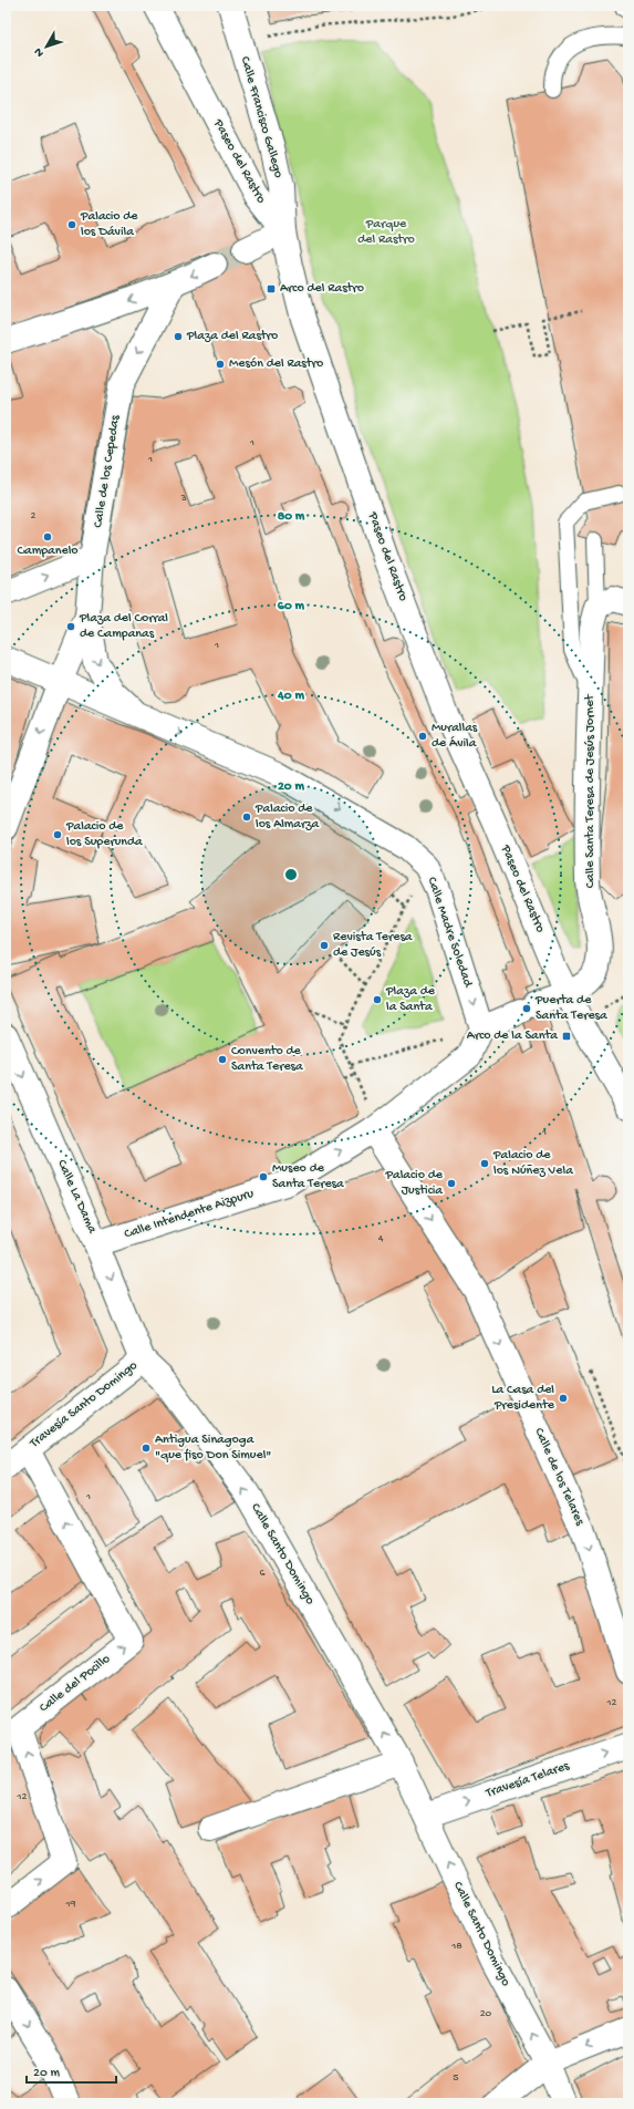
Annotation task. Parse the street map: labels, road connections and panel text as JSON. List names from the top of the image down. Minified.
{"streets":{"street":["Calle Francisco Gallego","Paseo del Rastro","Calle de los Cepedas","Calle Santa Teresa de Jesús Jornet","Calle Madre Soledad","Calle La Dama","Calle Intendente Aizpuru","Travesía Santo Domingo","Calle de los Telares","Calle Santo Domingo","Calle del Pocillo","Travesía Telares"]},"crossings":[["Calle Francisco Gallego","Paseo del Rastro"],["Paseo del Rastro","Calle Santa Teresa de Jesús Jornet"],["Calle La Dama","Calle Intendente Aizpuru"],["Calle La Dama","Travesía Santo Domingo"],["Calle La Dama","Calle Santo Domingo"],["Calle Intendente Aizpuru","Calle de los Telares"],["Travesía Santo Domingo","Calle Santo Domingo"],["Travesía Santo Domingo","Calle del Pocillo"],["Calle Santo Domingo","Travesía Telares"]],"one_way":["Calle de los Cepedas","Calle Madre Soledad","Calle La Dama","Calle Intendente Aizpuru","Calle de los Telares","Calle Santo Domingo","Travesía Telares"],"parks":["Parque del Rastro"],"places":{"other":["Palacio de los Dávila","Plaza del Rastro","Mesón del Rastro","Campanelo","Plaza del Corral de Campanas","Murallas de Ávila","Palacio de los Almarza","Palacio de los Superunda","Revista Teresa de Jesús","Plaza de la Santa","Puerta de Santa Teresa","Convento de Santa Teresa","Palacio de los Núñez Vela","Museo de Santa Teresa","Palacio de Justicia","La Casa del Presidente","Antigua Sinagoga \"que fiso Don Simuel\""],"transit":["Arco del Rastro","Arco de la Santa"]},"house_numbers":["1","1","3","2","1","1","4","1","6","12","12","19","18","20","5"],"scale_bar":"20 m","north":"bottom left","rings":["80 m","60 m","40 m","20 m"]}
